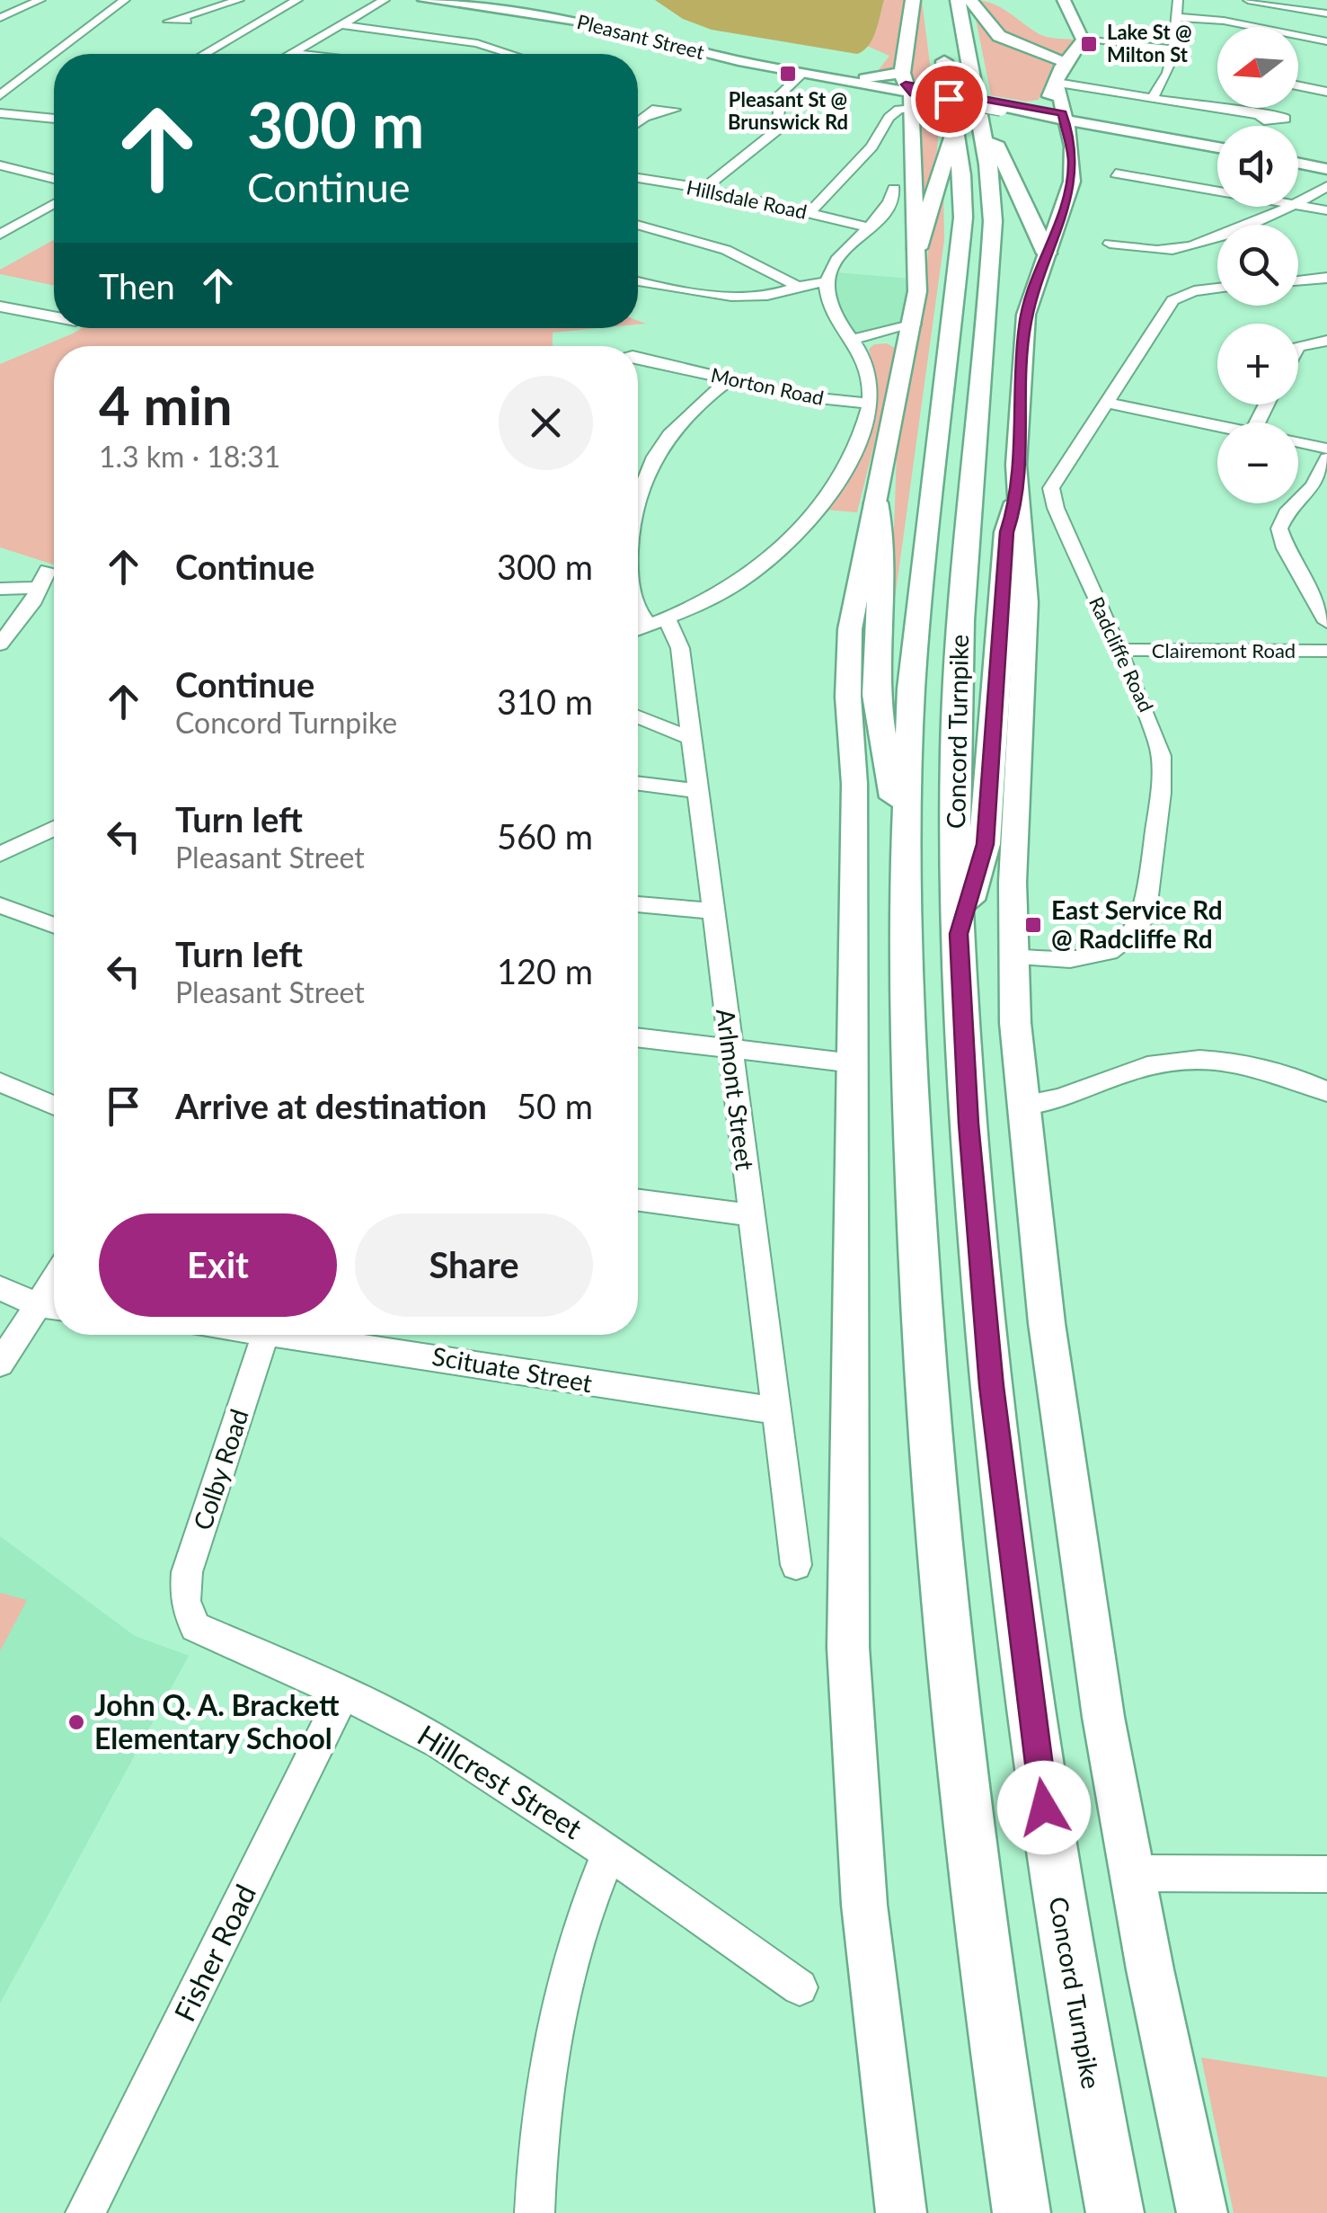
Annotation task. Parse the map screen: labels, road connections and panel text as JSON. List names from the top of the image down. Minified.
{"streets":{"highway":["Concord Turnpike"],"main road":["Pleasant Street"],"street":["Hillsdale Road","Morton Road","Clairemont Road","Radcliffe Road","Arlmont Street","Scituate Street","Colby Road","Hillcrest Street","Fisher Road"]},"crossings":[["Morton Road","Arlmont Street"],["Clairemont Road","Radcliffe Road"],["Arlmont Street","Scituate Street"],["Colby Road","Hillcrest Street"],["Hillcrest Street","Fisher Road"]],"places":{"transit":["Lake St @ Milton St","Pleasant St @ Brunswick Rd","East Service Rd @ Radcliffe Rd"],"other":["John Q. A. Brackett Elementary School"]},"north":"left","page":{"map_buttons":["+","−"],"turn":["300 m","Continue"],"then":"Then","heading":["4 min","1.3 km · 18:31"],"list":[{"name":"Continue","value":"300 m"},{"name":"Continue","note":"Concord Turnpike","value":"310 m"},{"name":"Turn left","note":"Pleasant Street","value":"560 m"},{"name":"Turn left","note":"Pleasant Street","value":"120 m"},{"name":"Arrive at destination","value":"50 m"}],"buttons":["Exit","Share"]}}
